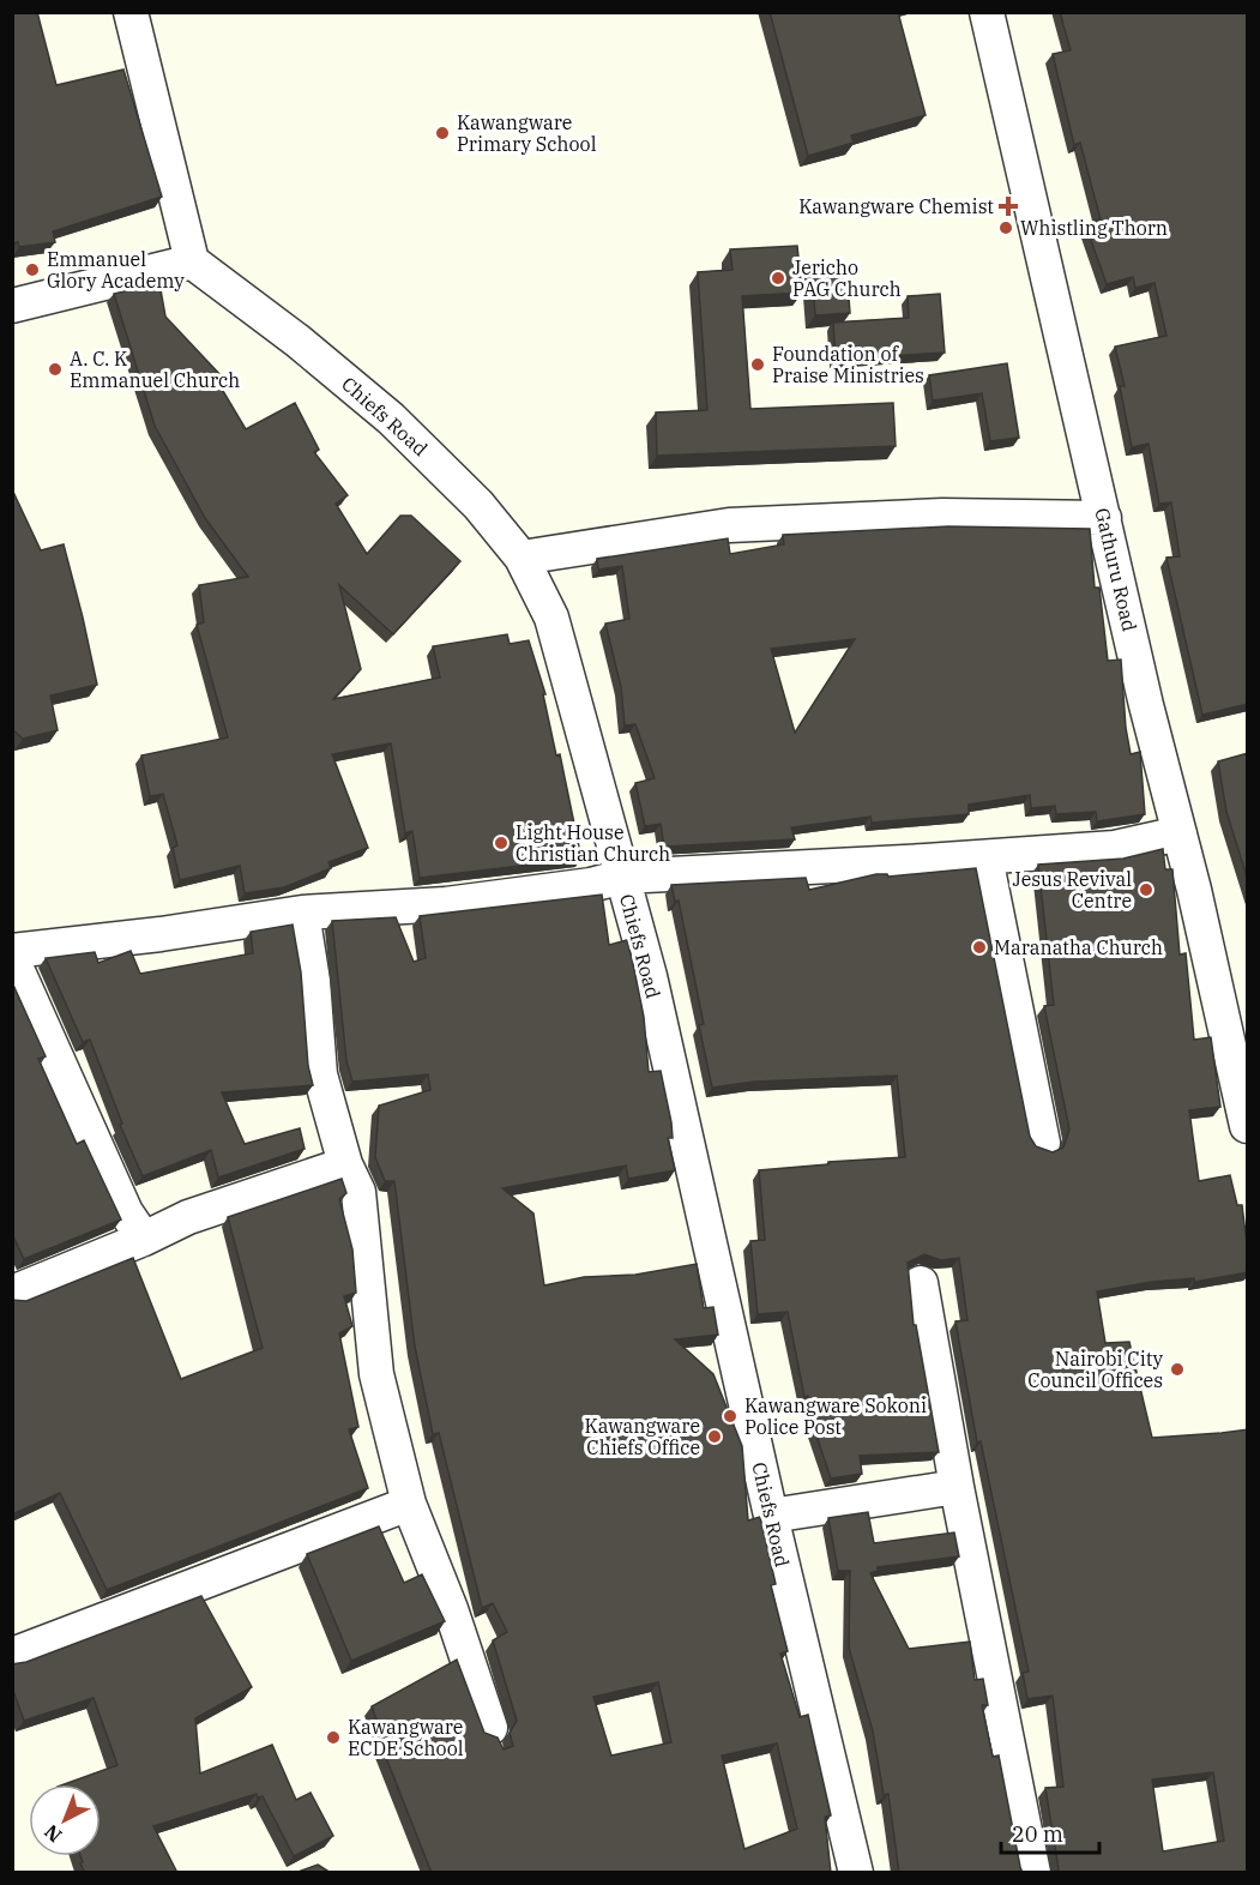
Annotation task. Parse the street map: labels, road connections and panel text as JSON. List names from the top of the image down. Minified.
{"streets":{"street":["Chiefs Road","Gathuru Road"]},"places":{"other":["Kawangware Primary School","Whistling Thorn","Emmanuel Glory Academy","Jericho PAG Church","Foundation of Praise Ministries","A. C. K Emmanuel Church","Light House Christian Church","Jesus Revival Centre","Maranatha Church","Nairobi City Council Offices","Kawangware Sokoni Police Post","Kawangware Chiefs Office","Kawangware ECDE School"],"health":["Kawangware Chemist"]},"scale_bar":"20 m","north":"bottom left"}
